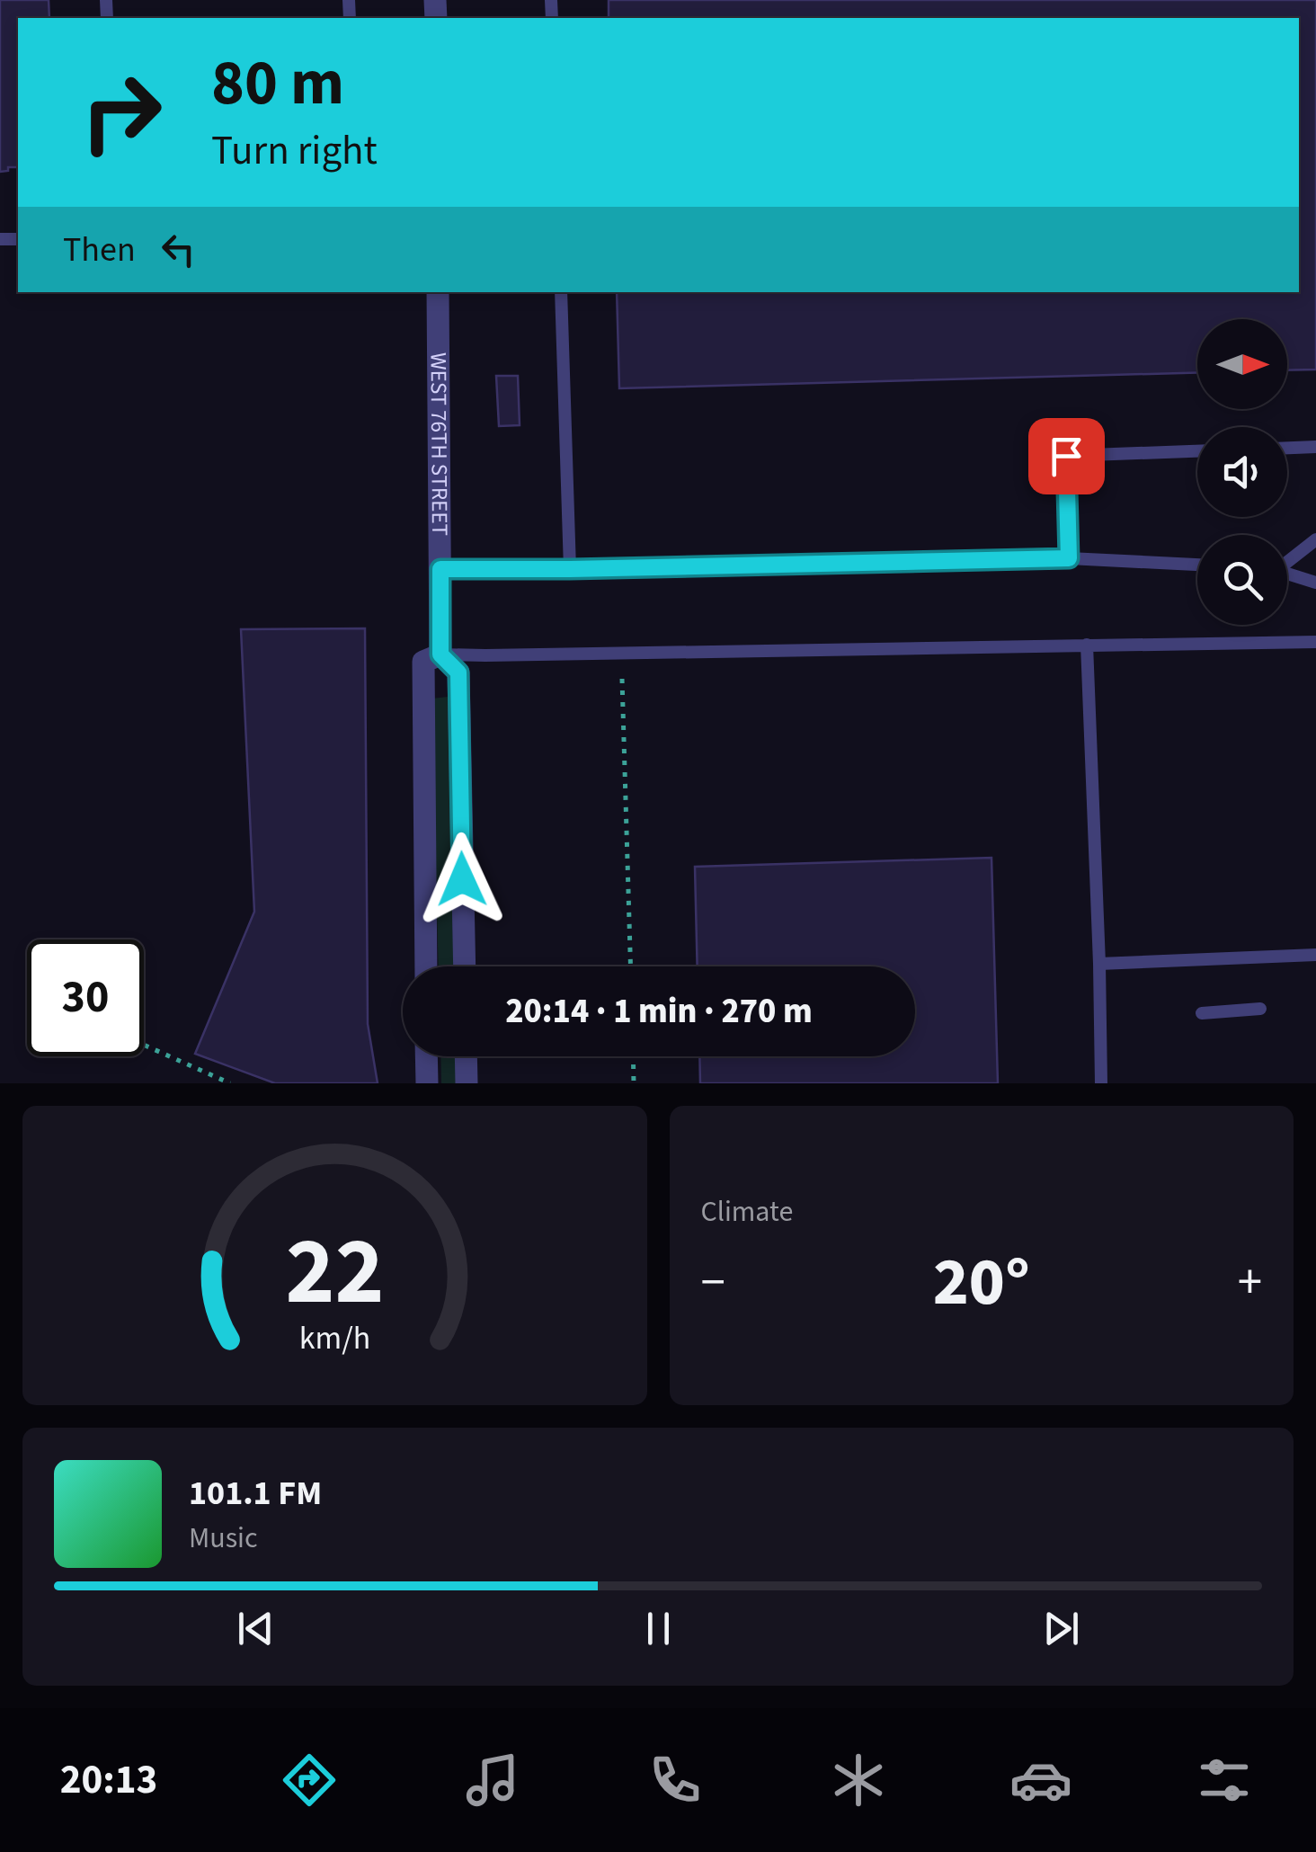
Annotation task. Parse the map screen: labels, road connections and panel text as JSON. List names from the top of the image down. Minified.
{"streets":{"street":["WEST 76TH STREET"]},"north":"right","page":{"turn":["80 m","Turn right"],"then":"Then","limit":"30","trip":"20:14 · 1 min · 270 m","tile":"Climate","heat":["−","20°","+"],"song":["101.1 FM","Music"],"tabs":"20:13","gauge":["22","km/h"]}}
